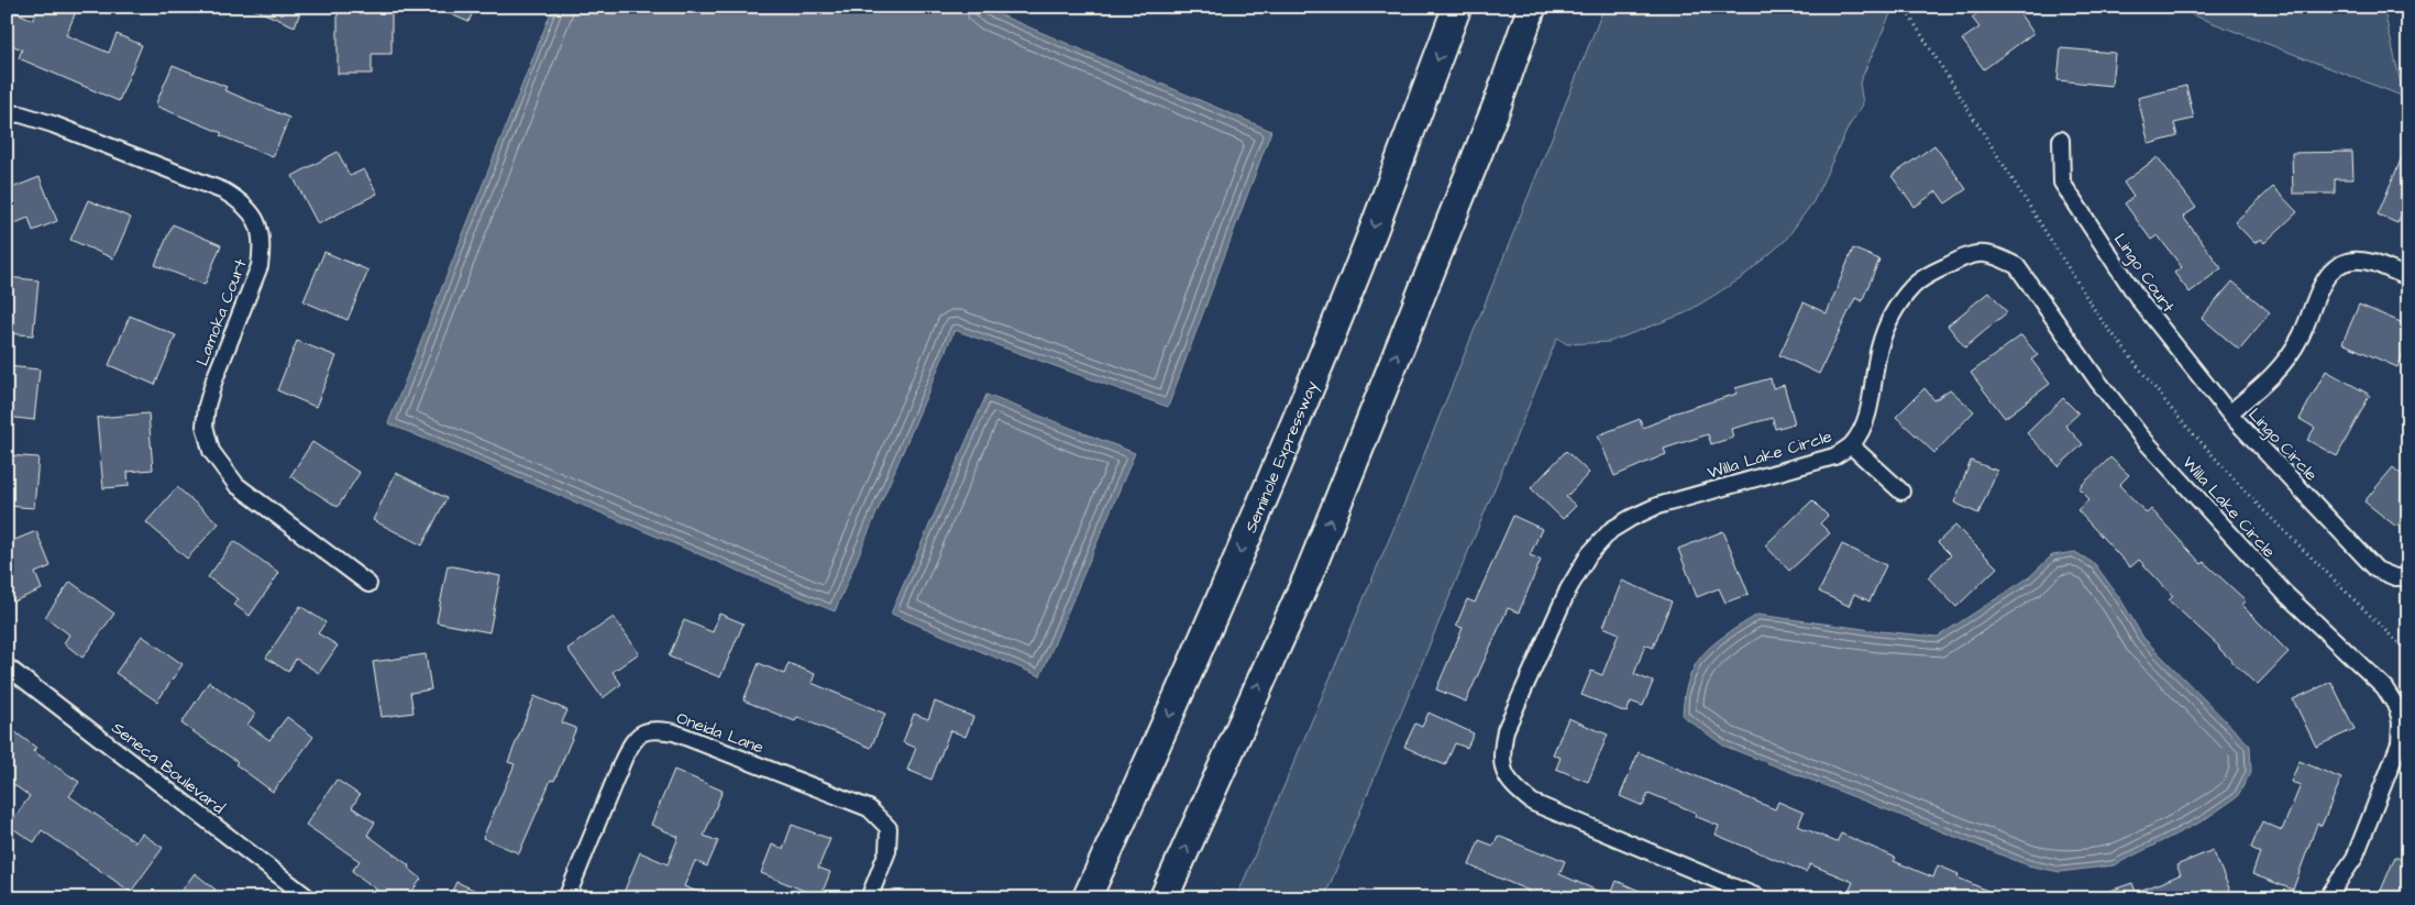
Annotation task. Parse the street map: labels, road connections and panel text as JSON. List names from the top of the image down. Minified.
{"streets":{"highway":["Seminole Expressway"],"street":["Lingo Court","Lamoka Court","Lingo Circle","Willa Lake Circle","Oneida Lane","Seneca Boulevard"]},"crossings":[["Lingo Court","Lingo Circle"]]}
